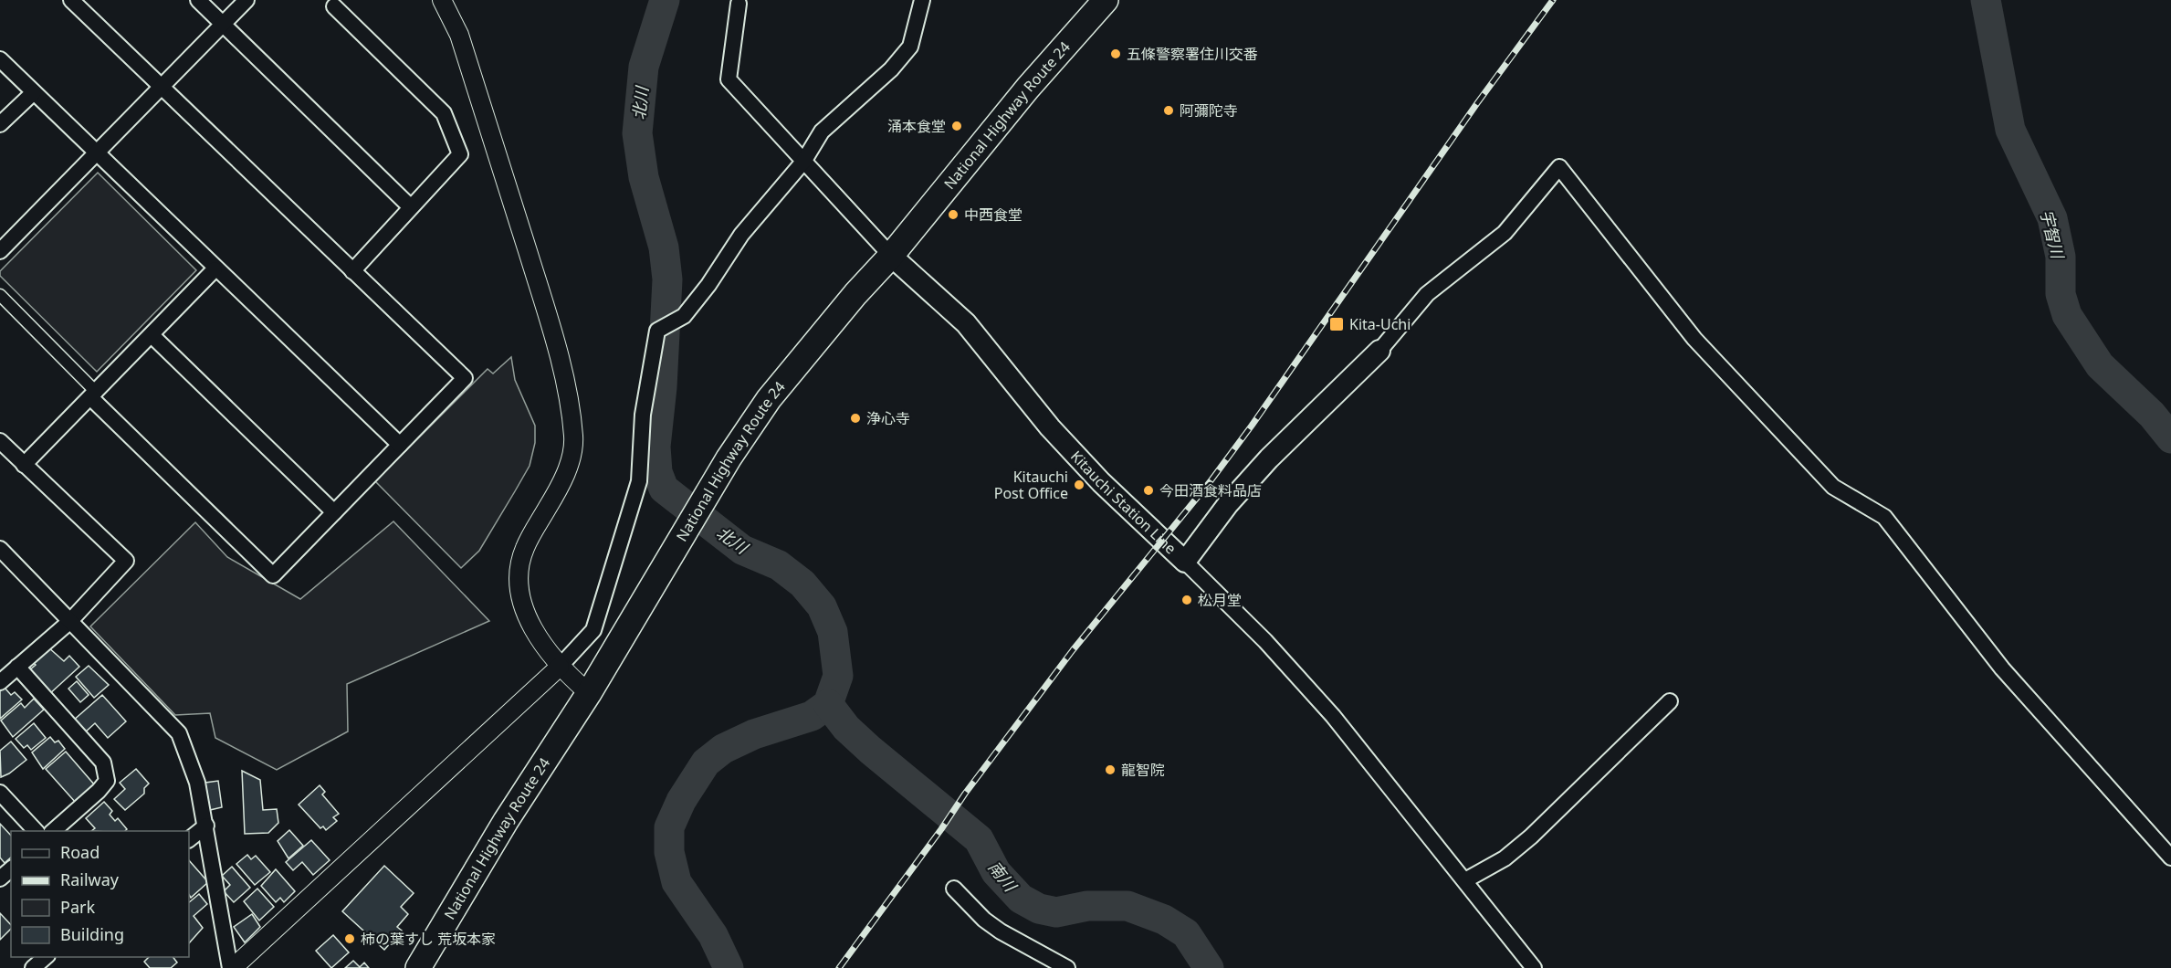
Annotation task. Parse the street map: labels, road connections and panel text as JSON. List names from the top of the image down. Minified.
{"streets":{"highway":["National Highway Route 24"],"main road":["Kitauchi Station Line"]},"crossings":[["National Highway Route 24","Kitauchi Station Line"]],"water":["北川","宇智川","南川"],"places":{"other":["五條警察署住川交番","阿彌陀寺","涌本食堂","中西食堂","浄心寺","Kitauchi Post Office","今田酒食料品店","松月堂","龍智院","柿の葉すし 荒坂本家"],"transit":["Kita-Uchi"]},"legend":["Road","Railway","Park","Building"]}
